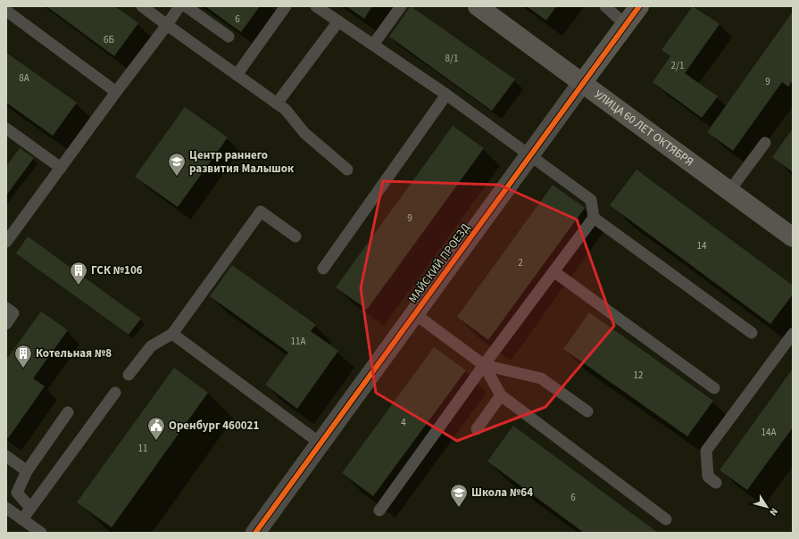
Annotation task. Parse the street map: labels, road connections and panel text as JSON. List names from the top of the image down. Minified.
{"streets":{"main road":["УЛИЦА 60 ЛЕТ ОКТЯБРЯ","МАЙСКИЙ ПРОЕЗД"]},"crossings":[["УЛИЦА 60 ЛЕТ ОКТЯБРЯ","МАЙСКИЙ ПРОЕЗД"]],"places":{"school or university":["Центр раннего развития Малышок","Школа №64"],"building":["ГСК №106","Котельная №8"],"public building":["Оренбург 460021"]},"house_numbers":["6","6Б","8/1","2/1","8А","9","9","14","2","11А","12","4","14А","11","6"],"north":"bottom right"}
